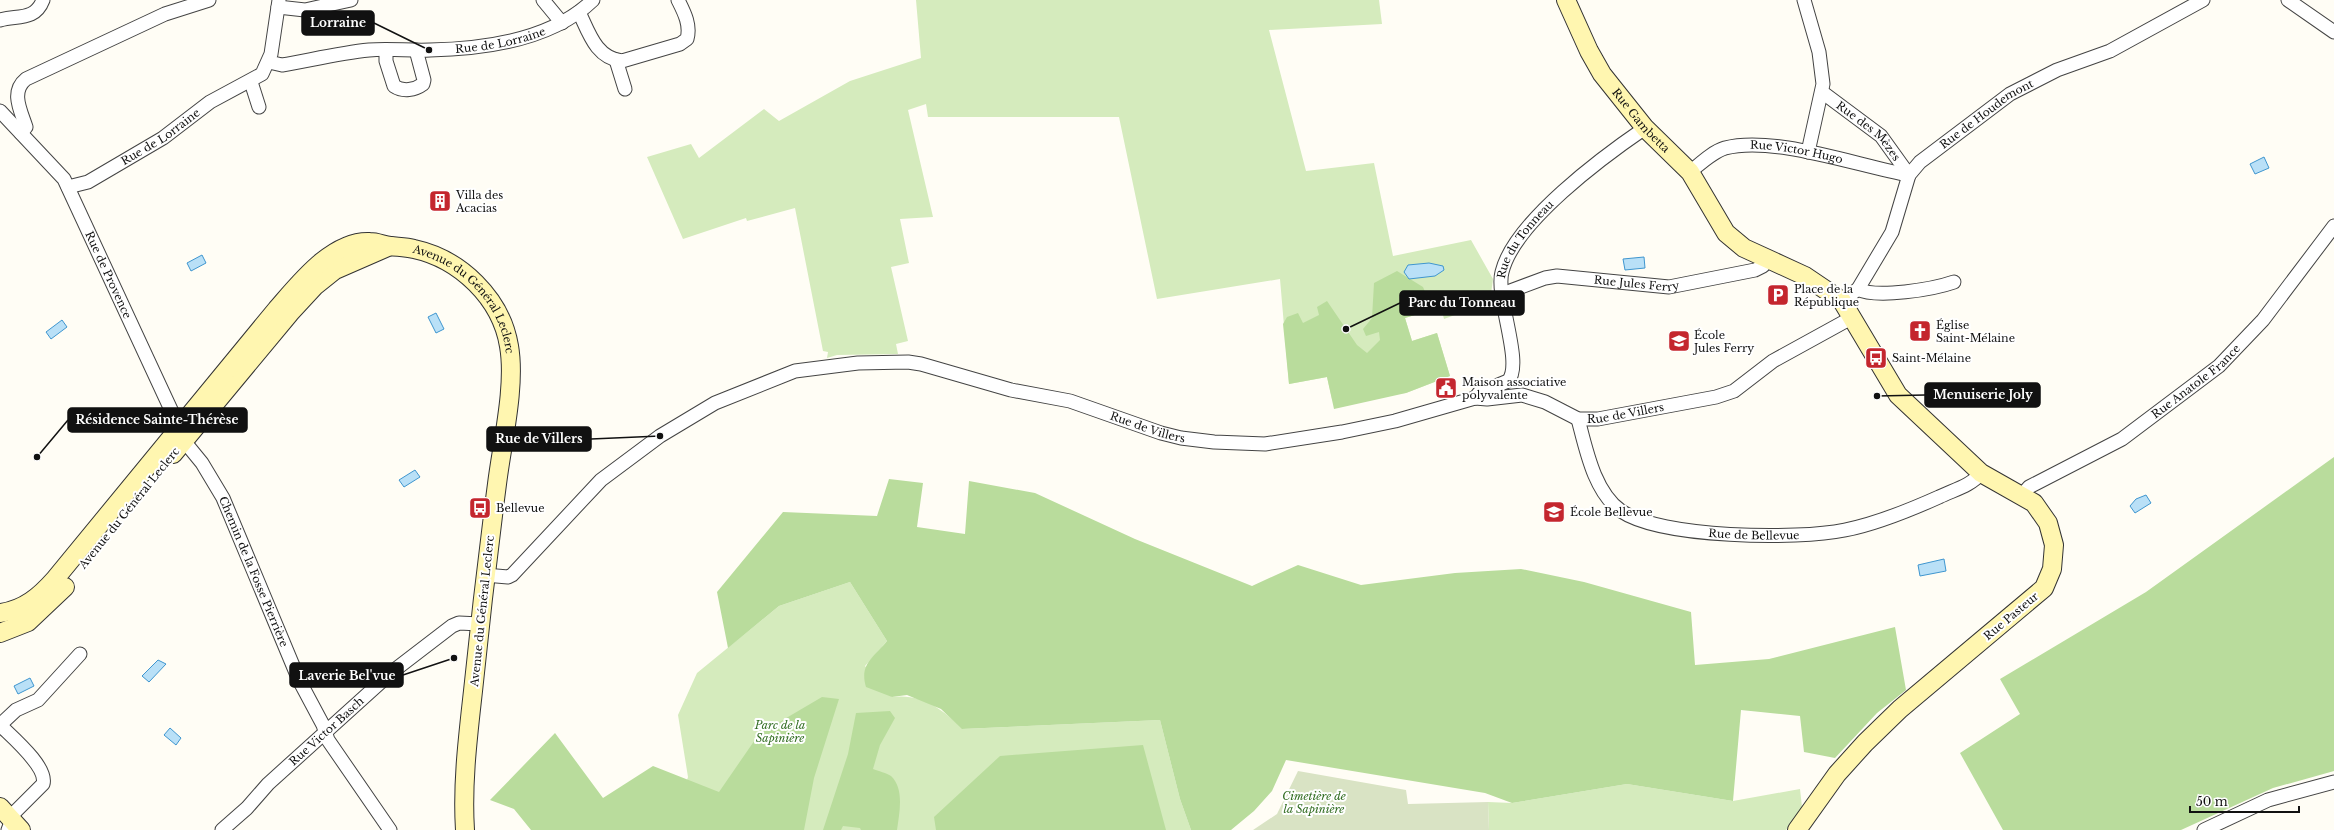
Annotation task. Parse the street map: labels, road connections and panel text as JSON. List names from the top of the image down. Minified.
{"streets":{"main road":["Rue Gambetta","Avenue du Général Leclerc","Rue Pasteur"],"street":["Rue de Lorraine","Rue de Houdemont","Rue des Mèzes","Rue Victor Hugo","Rue du Tonneau","Rue de Provence","Rue Jules Ferry","Rue Anatole France","Rue de Villers","Rue de Bellevue","Chemin de la Fosse Pierrière","Rue Victor Basch"]},"crossings":[["Rue de Lorraine","Rue de Provence"],["Rue de Houdemont","Rue des Mèzes"],["Rue de Houdemont","Rue Victor Hugo"],["Rue Gambetta","Rue Victor Hugo"],["Rue Gambetta","Rue du Tonneau"],["Rue Gambetta","Rue Jules Ferry"],["Rue des Mèzes","Rue Victor Hugo"],["Rue du Tonneau","Rue Jules Ferry"],["Rue du Tonneau","Rue de Villers"],["Rue de Provence","Avenue du Général Leclerc"],["Rue de Provence","Chemin de la Fosse Pierrière"],["Avenue du Général Leclerc","Rue de Villers"],["Avenue du Général Leclerc","Chemin de la Fosse Pierrière"],["Avenue du Général Leclerc","Rue Victor Basch"],["Rue Anatole France","Rue Pasteur"],["Rue de Villers","Rue de Bellevue"],["Rue de Villers","Rue Pasteur"],["Rue de Bellevue","Rue Pasteur"],["Chemin de la Fosse Pierrière","Rue Victor Basch"]],"parks":["Parc de la Sapinière","Cimetière de la Sapinière"],"places":{"other":["Lorraine","Parc du Tonneau","Menuiserie Joly","Rue de Villers","Résidence Sainte-Thérèse","Laverie Bel'vue"],"building":["Villa des Acacias"],"parking":["Place de la République"],"church":["Église Saint-Mélaine"],"school or university":["École Jules Ferry","École Bellevue"],"bus stop":["Saint-Mélaine","Bellevue"],"public building":["Maison associative polyvalente"]},"scale_bar":"50 m"}
